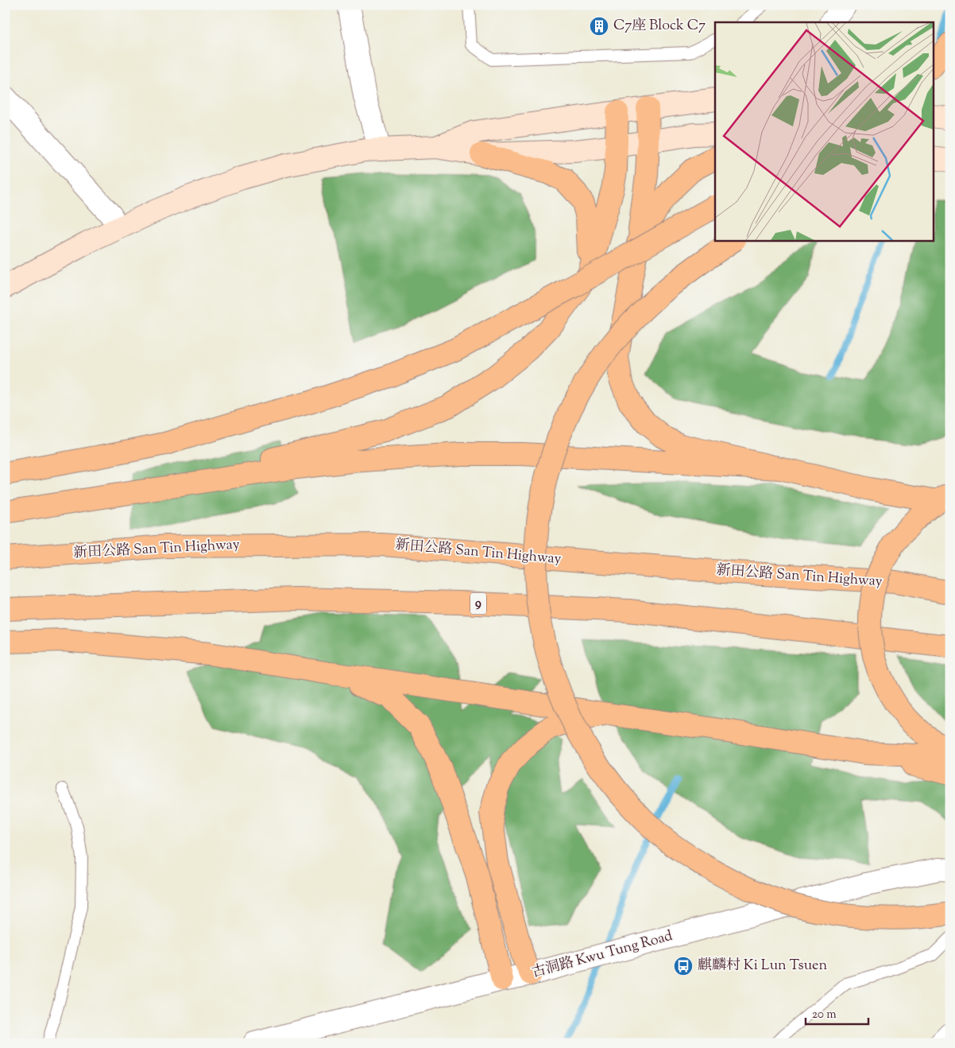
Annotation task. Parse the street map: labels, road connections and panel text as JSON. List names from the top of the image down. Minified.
{"streets":{"main road":["新田公路 San Tin Highway","9"],"street":["古洞路 Kwu Tung Road"]},"places":{"building":["C7座 Block C7"],"bus stop":["麒麟村 Ki Lun Tsuen"]},"scale_bar":"20 m"}
